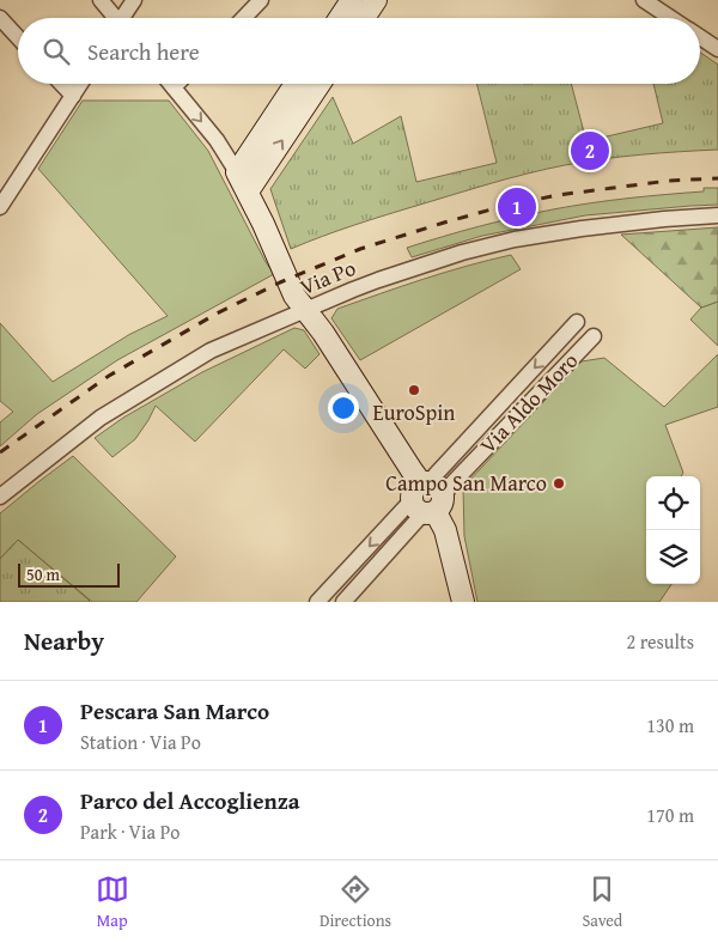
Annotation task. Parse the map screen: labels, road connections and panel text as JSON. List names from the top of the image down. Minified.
{"streets":{"street":["Via Po","Via Aldo Moro"]},"places":["EuroSpin","Campo San Marco"],"scale_bar":"50 m","page":{"search":"Search here","pins":["2","1"],"scale":"50 m","heading":["Nearby","2 results"],"list":[{"mark":"1","name":"Pescara San Marco","note":"Station · Via Po","value":"130 m"},{"mark":"2","name":"Parco del Accoglienza","note":"Park · Via Po","value":"170 m"}],"nav":["Map","Directions","Saved"]}}
